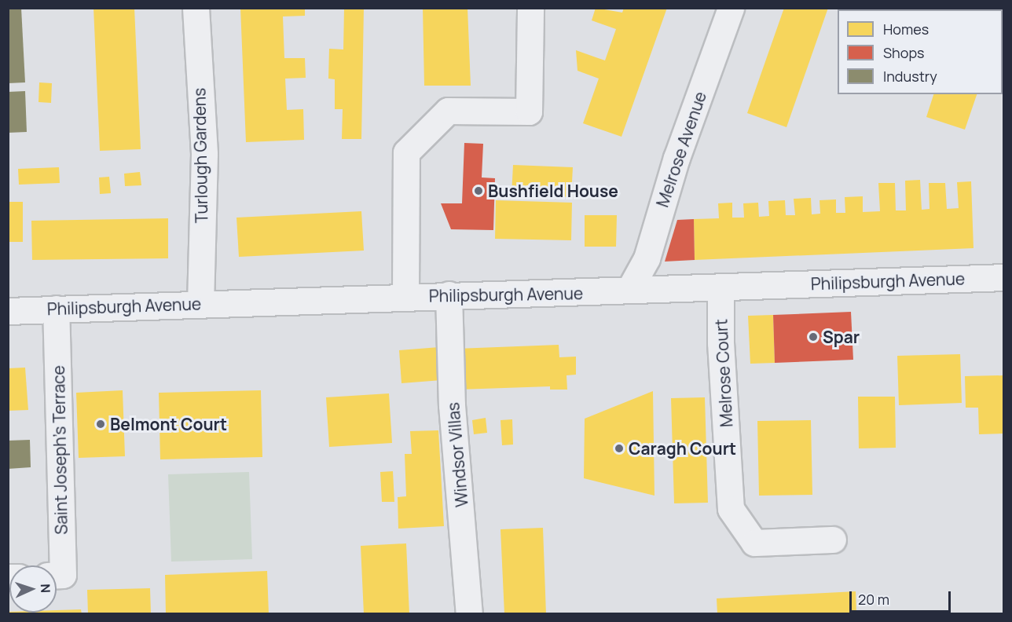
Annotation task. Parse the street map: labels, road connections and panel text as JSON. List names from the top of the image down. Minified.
{"streets":{"street":["Melrose Avenue","Turlough Gardens","Philipsburgh Avenue","Melrose Court","Saint Joseph's Terrace","Windsor Villas"]},"crossings":[["Melrose Avenue","Philipsburgh Avenue"],["Turlough Gardens","Philipsburgh Avenue"],["Philipsburgh Avenue","Melrose Court"],["Philipsburgh Avenue","Saint Joseph's Terrace"],["Philipsburgh Avenue","Windsor Villas"]],"places":["Bushfield House","Spar","Belmont Court","Caragh Court"],"legend":["Homes","Shops","Industry"],"scale_bar":"20 m","north":"right"}
